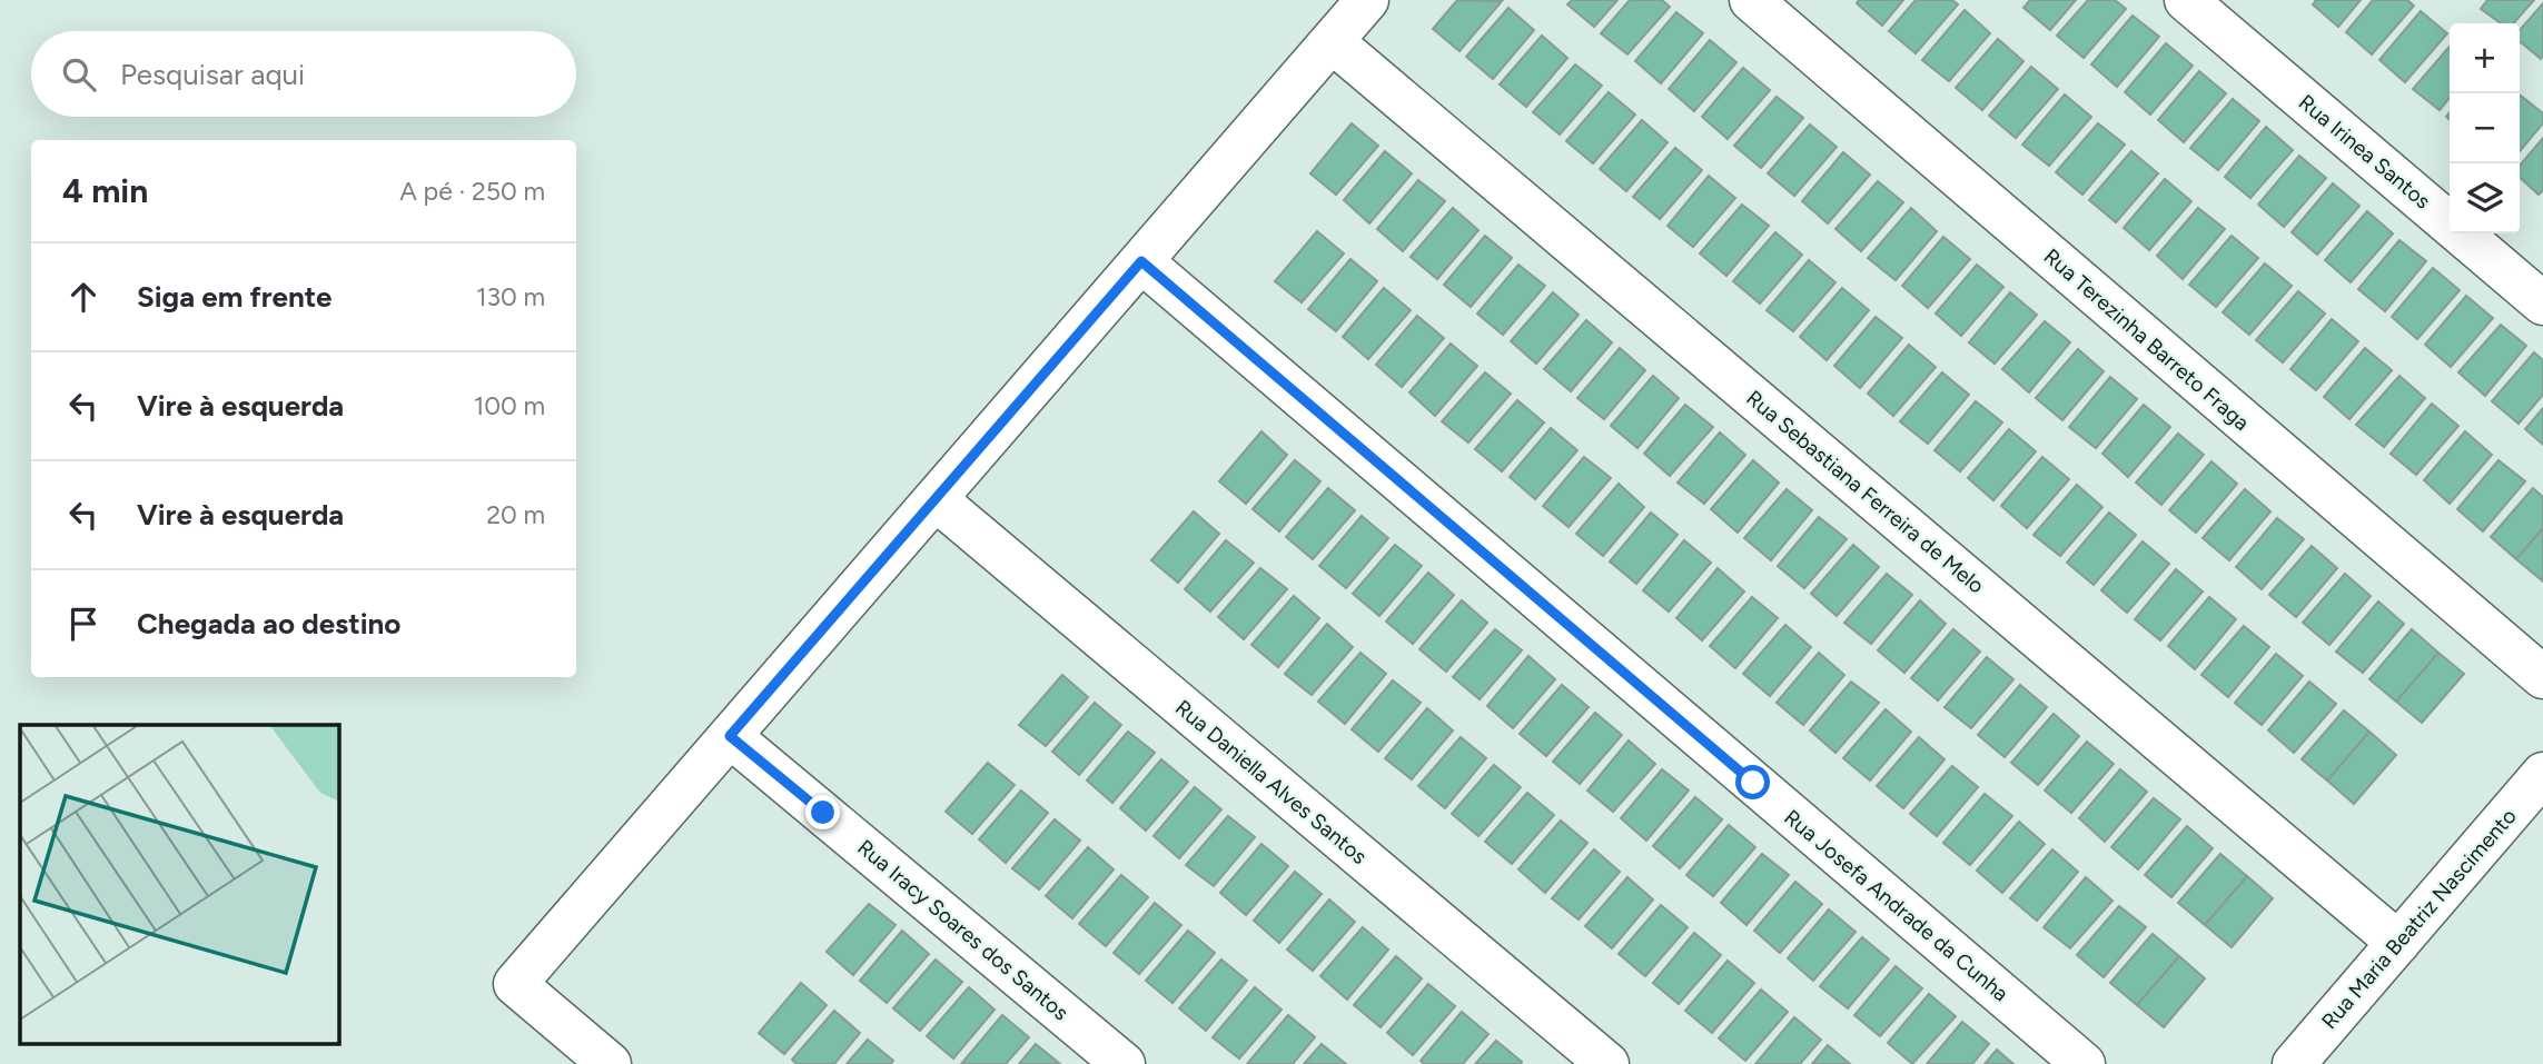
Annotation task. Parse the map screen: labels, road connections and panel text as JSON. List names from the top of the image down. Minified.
{"streets":{"street":["Rua Irinea Santos","Rua Terezinha Barreto Fraga","Rua Sebastiana Ferreira de Melo","Rua Daniella Alves Santos","Rua Josefa Andrade da Cunha","Rua Maria Beatriz Nascimento","Rua Iracy Soares dos Santos"]},"crossings":[["Rua Sebastiana Ferreira de Melo","Rua Maria Beatriz Nascimento"]],"page":{"map_buttons":["+","−"],"search":"Pesquisar aqui","heading":["4 min","A pé · 250 m"],"list":[["Siga em frente","130 m"],["Vire à esquerda","100 m"],["Vire à esquerda","20 m"],"Chegada ao destino"]}}
